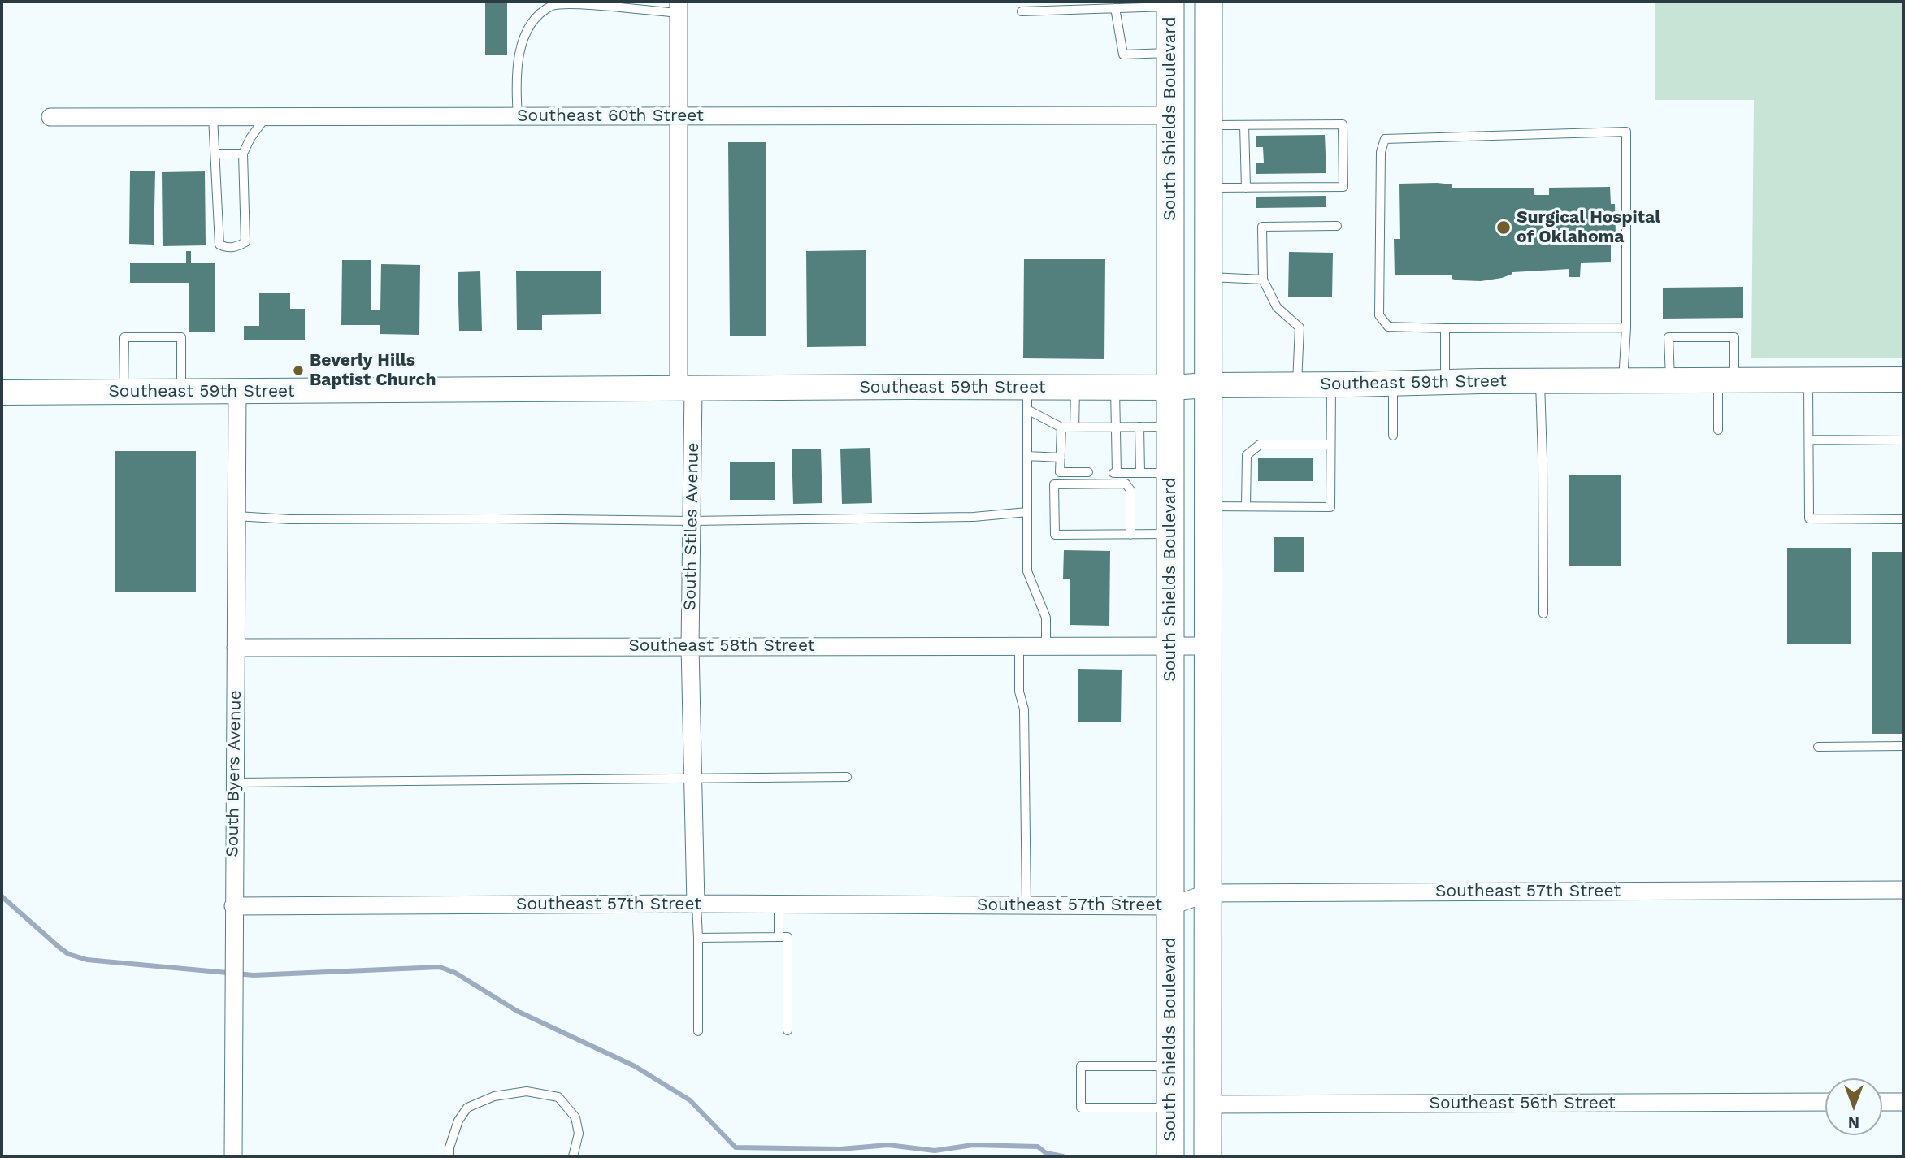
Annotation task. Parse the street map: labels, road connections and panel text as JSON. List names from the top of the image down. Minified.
{"streets":{"main road":["South Shields Boulevard","Southeast 59th Street"],"street":["Southeast 60th Street","South Stiles Avenue","Southeast 58th Street","South Byers Avenue","Southeast 57th Street","Southeast 56th Street"]},"crossings":[["Southeast 60th Street","South Shields Boulevard"],["Southeast 60th Street","South Stiles Avenue"],["South Shields Boulevard","Southeast 59th Street"],["South Shields Boulevard","Southeast 58th Street"],["South Shields Boulevard","Southeast 57th Street"],["Southeast 59th Street","South Stiles Avenue"],["Southeast 59th Street","South Byers Avenue"],["South Stiles Avenue","Southeast 58th Street"],["South Stiles Avenue","Southeast 57th Street"],["Southeast 58th Street","South Byers Avenue"],["South Byers Avenue","Southeast 57th Street"]],"places":["Surgical Hospital of Oklahoma","Beverly Hills Baptist Church"],"north":"bottom"}
